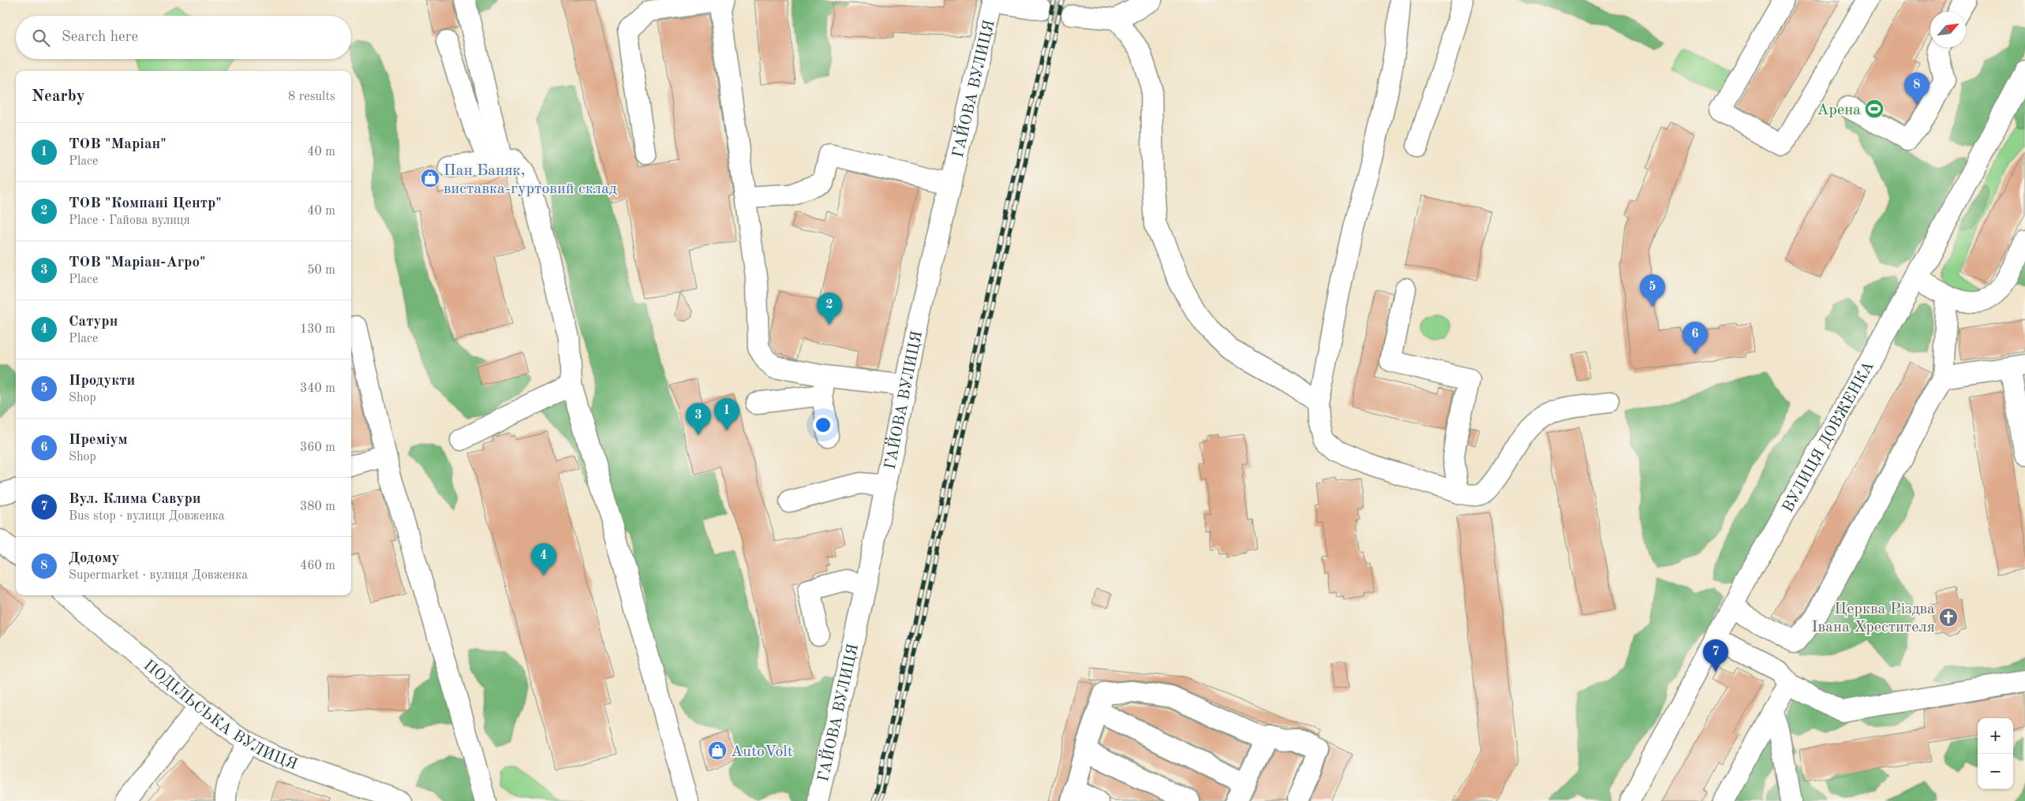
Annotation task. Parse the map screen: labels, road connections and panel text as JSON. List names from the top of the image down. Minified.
{"streets":{"street":["ГАЙОВА ВУЛИЦЯ","ВУЛИЦЯ ДОВЖЕНКА","ПОДІЛЬСЬКА ВУЛИЦЯ"]},"places":{"sports":["Арена"],"shop":["Пан Баняк, виставка-гуртовий склад","AutoVolt"],"church":["Церква Різдва Івана Хрестителя"]},"north":"top right","page":{"search":"Search here","heading":["Nearby","8 results"],"pins":["8","5","2","6","1","3","4","7"],"list":[{"mark":"1","name":"ТОВ \"Маріан\"","note":"Place","value":"40 m"},{"mark":"2","name":"ТОВ \"Компані Центр\"","note":"Place · Гайова вулиця","value":"40 m"},{"mark":"3","name":"ТОВ \"Маріан-Агро\"","note":"Place","value":"50 m"},{"mark":"4","name":"Сатурн","note":"Place","value":"130 m"},{"mark":"5","name":"Продукти","note":"Shop","value":"340 m"},{"mark":"6","name":"Преміум","note":"Shop","value":"360 m"},{"mark":"7","name":"Вул. Клима Савури","note":"Bus stop · вулиця Довженка","value":"380 m"},{"mark":"8","name":"Додому","note":"Supermarket · вулиця Довженка","value":"460 m"}],"map_buttons":["+","−"]}}
